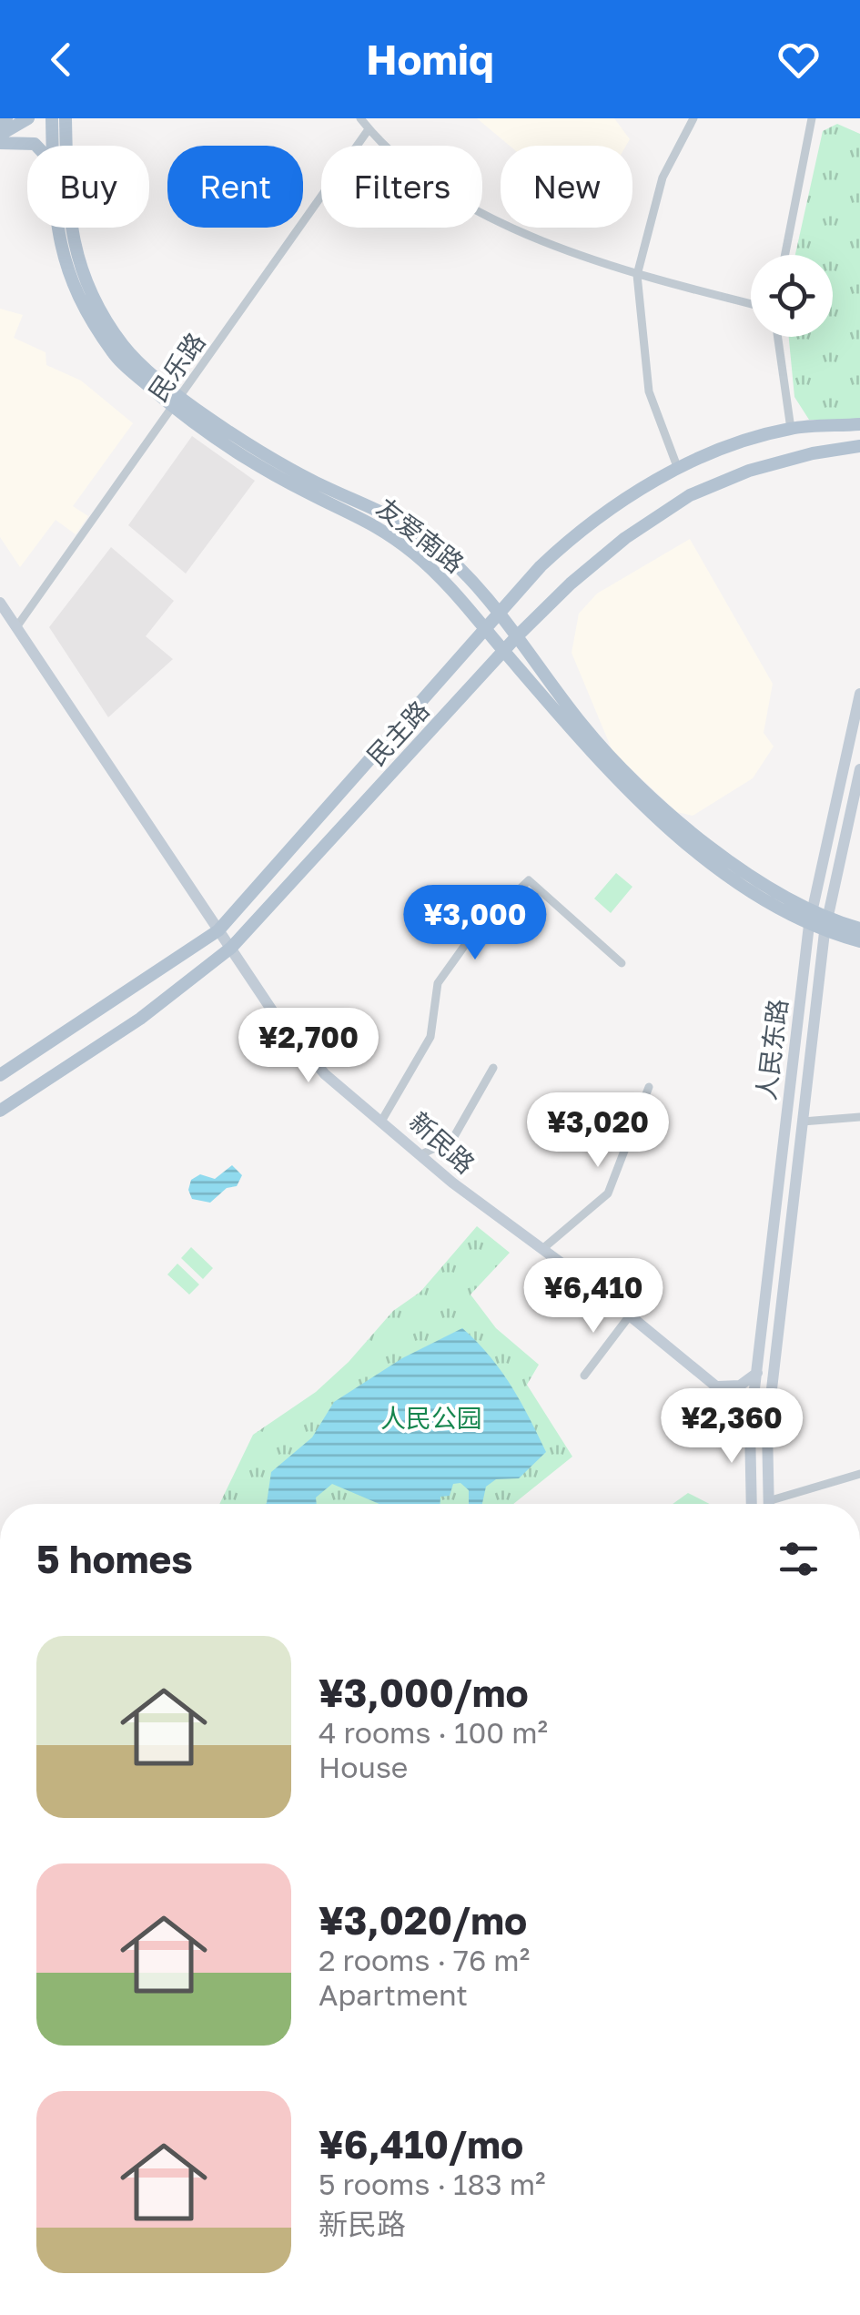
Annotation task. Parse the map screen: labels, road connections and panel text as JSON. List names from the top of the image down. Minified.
{"streets":{"main road":["友爱南路","民主路","人民东路","新民路"],"street":["民乐路"]},"crossings":[["民乐路","友爱南路"],["民乐路","新民路"],["友爱南路","民主路"],["友爱南路","人民东路"],["民主路","新民路"],["人民东路","新民路"]],"parks":["人民公园"],"page":{"header":"Homiq","chip":["Buy","Rent","Filters","New"],"price":["¥3,000","¥2,700","¥3,020","¥6,410","¥2,360"],"heading":"5 homes","list":[{"name":"¥3,000/mo","note":"4 rooms · 100 m² · House"},{"name":"¥3,020/mo","note":"2 rooms · 76 m² · Apartment"},{"name":"¥6,410/mo","note":"5 rooms · 183 m² · 新民路"}]}}
